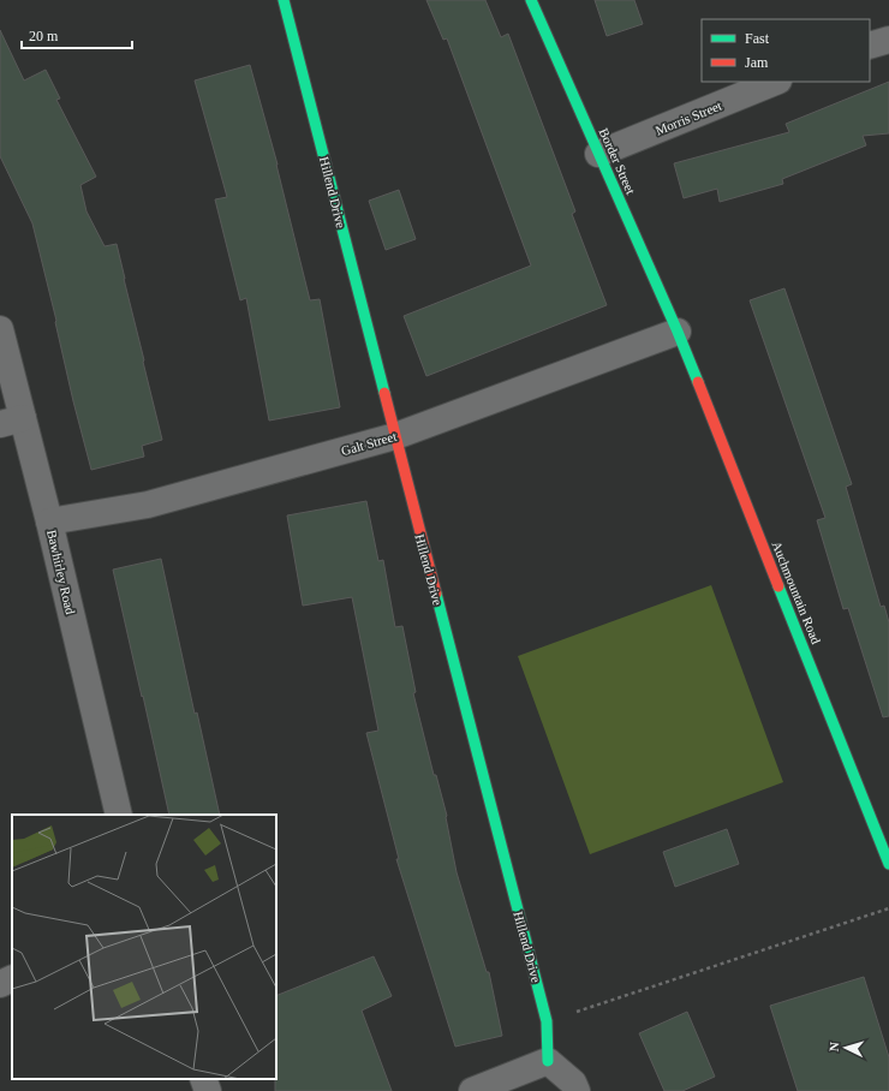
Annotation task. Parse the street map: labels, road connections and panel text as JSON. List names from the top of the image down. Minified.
{"streets":{"street":["Morris Street","Border Street","Hillend Drive","Galt Street","Bawhirley Road","Auchmountain Road"]},"crossings":[["Morris Street","Border Street"],["Border Street","Galt Street"],["Border Street","Auchmountain Road"],["Hillend Drive","Galt Street"],["Galt Street","Bawhirley Road"],["Galt Street","Auchmountain Road"]],"legend":["Fast","Jam"],"scale_bar":"20 m","north":"left"}
